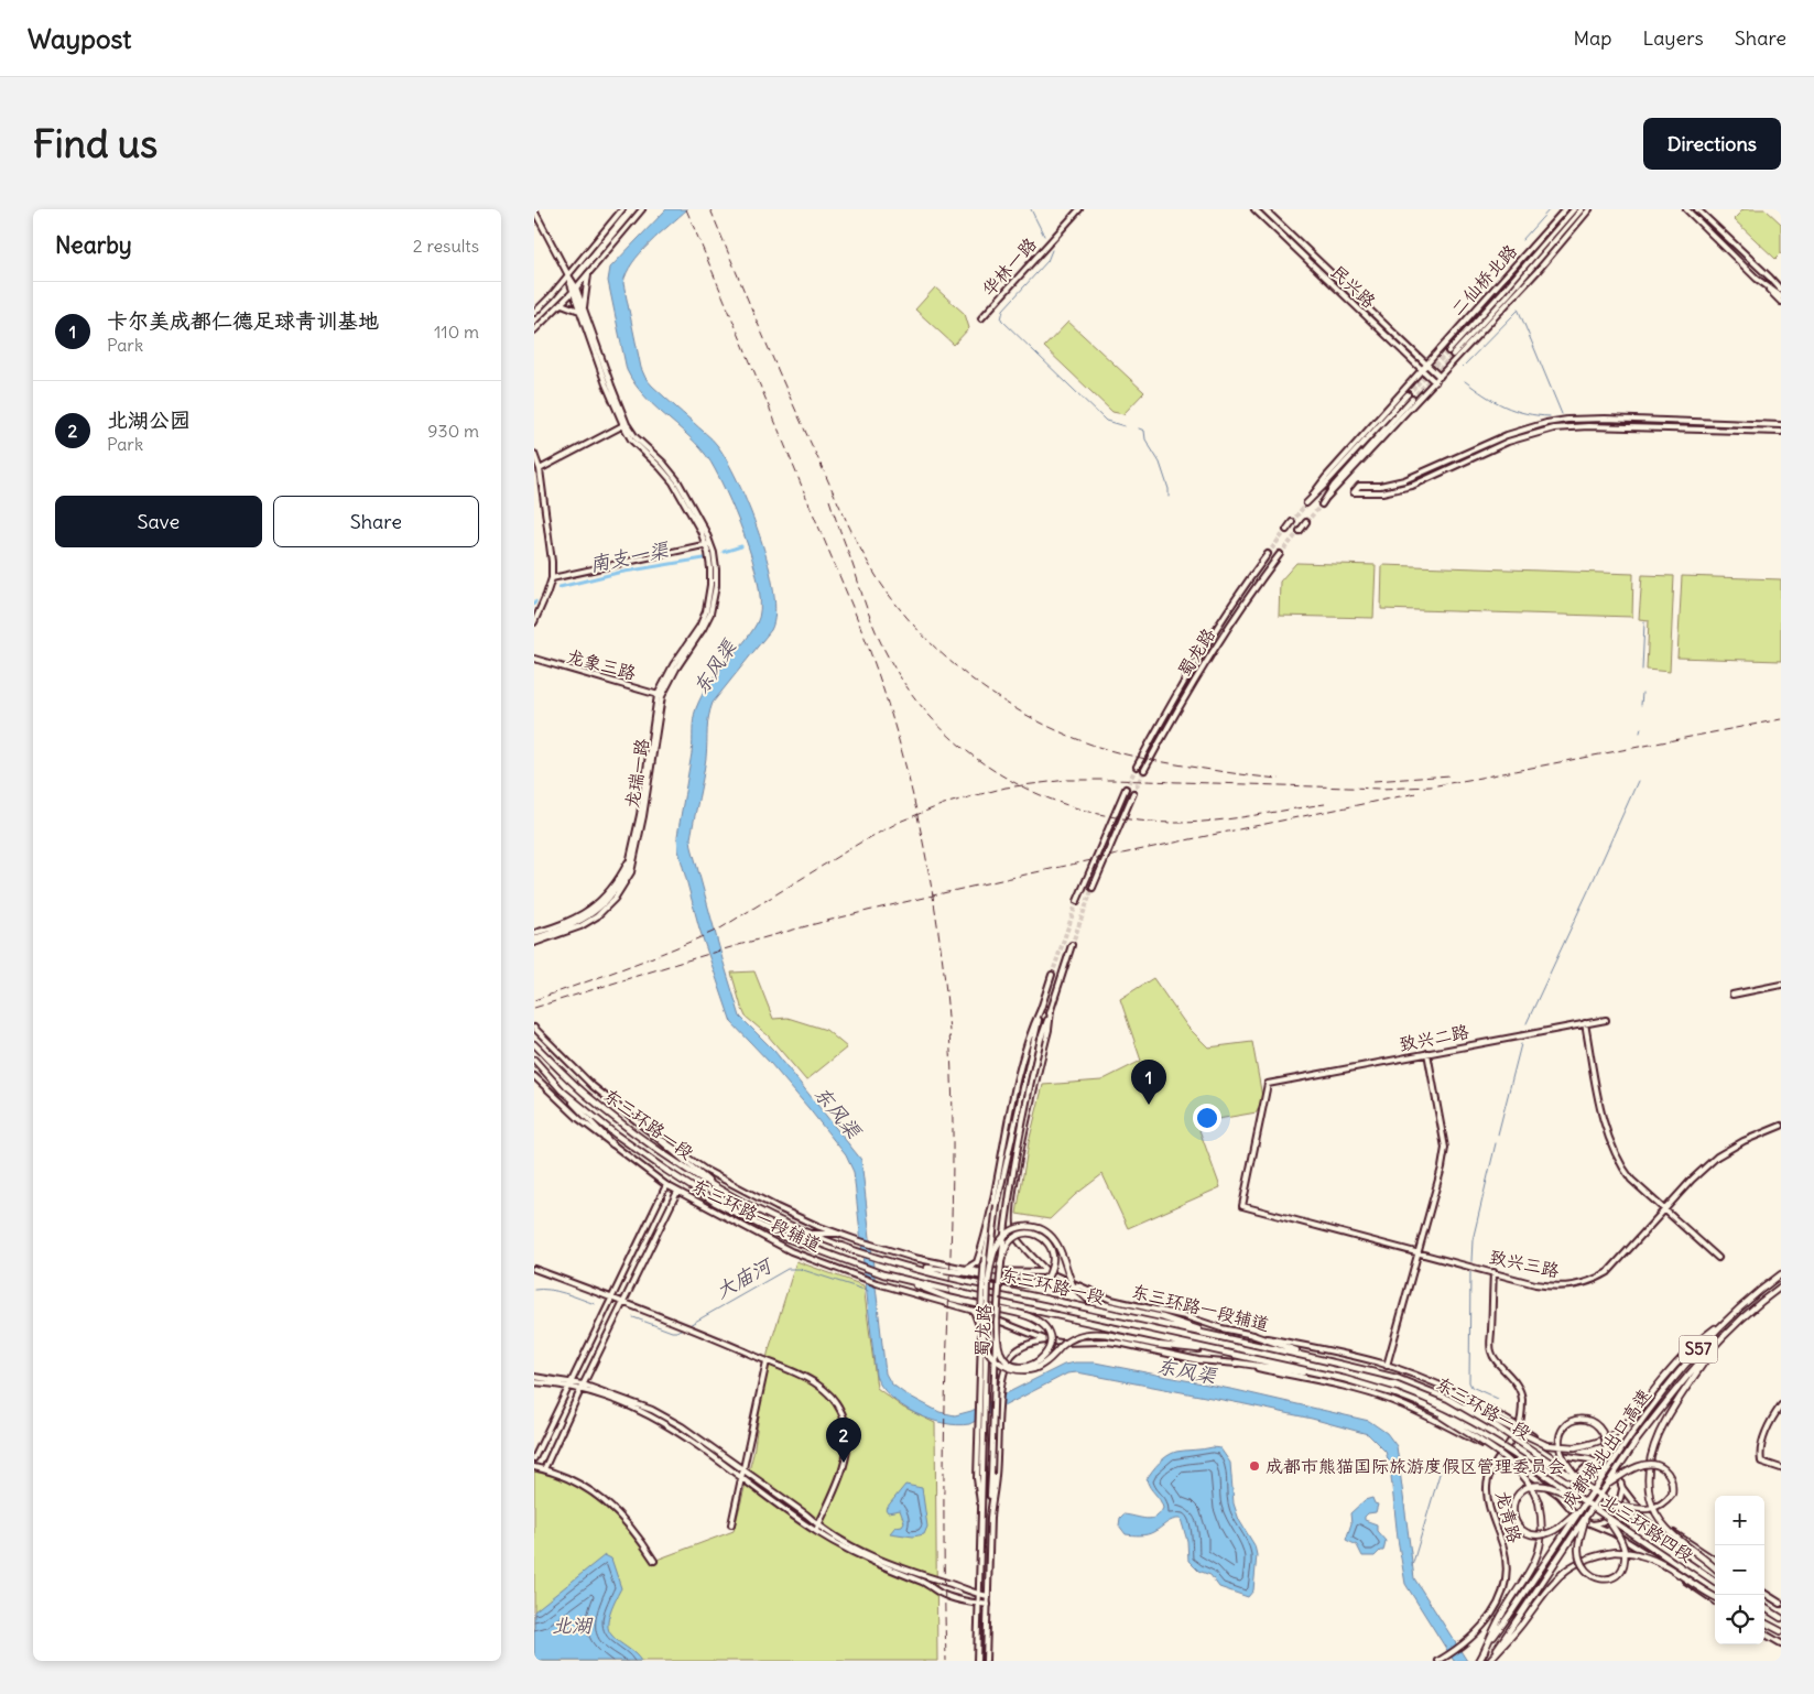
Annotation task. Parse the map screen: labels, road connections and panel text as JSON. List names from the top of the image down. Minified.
{"streets":{"highway":["东三环路一段","S57","成都城北出口高速","北三环路四段"],"main road":["华林一路","二仙桥北路","民兴路","蜀龙路","龙象三路","龙瑞一路","致兴二路","东三环路一段辅道","致兴三路","龙青路"]},"crossings":[["二仙桥北路","民兴路"],["龙象三路","龙瑞一路"],["致兴二路","致兴三路"],["东三环路一段","北三环路四段"],["东三环路一段辅道","龙青路"],["致兴三路","龙青路"]],"water":["南支一渠","东风渠","大庙河","北湖"],"places":["成都市熊猫国际旅游度假区管理委员会"],"page":{"header":"Waypost","nav":["Map","Layers","Share"],"buttons":["Directions",["Save","Share"]],"title":"Find us","heading":["Nearby","2 results"],"list":[{"mark":"1","name":"卡尔美成都仁德足球青训基地","note":"Park","value":"110 m"},{"mark":"2","name":"北湖公园","note":"Park","value":"930 m"}],"pins":["1","2"],"map_buttons":["+","−"]}}
